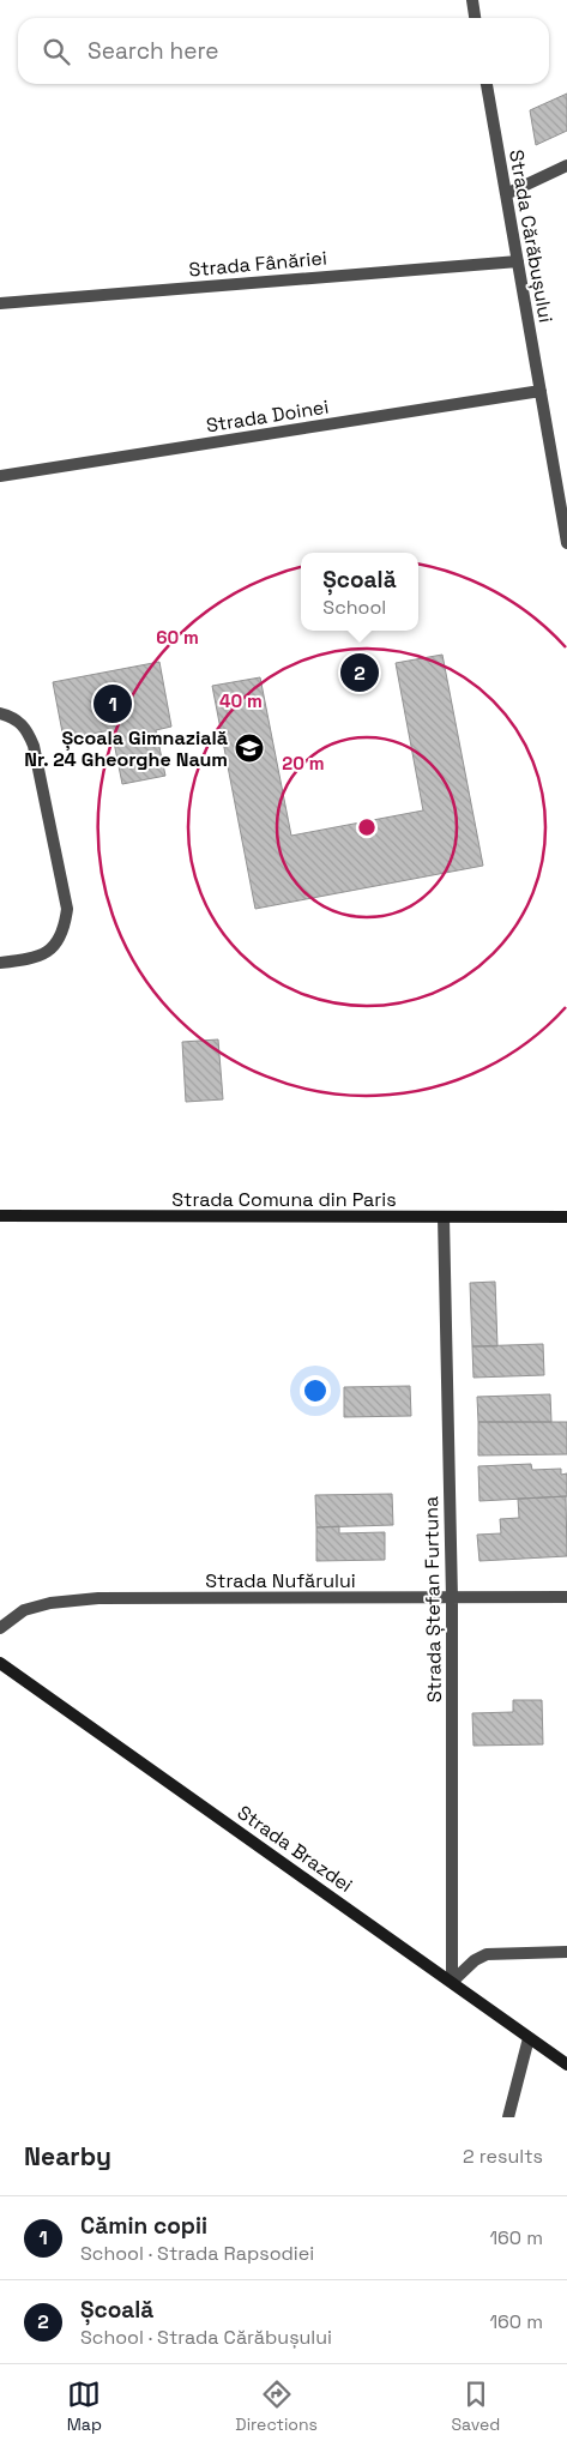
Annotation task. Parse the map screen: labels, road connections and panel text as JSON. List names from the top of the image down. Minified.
{"streets":{"street":["Strada Cărăbușului","Strada Fânăriei","Strada Doinei","Strada Comuna din Paris","Strada Nufărului","Strada Ștefan Furtuna","Strada Brazdei"]},"crossings":[["Strada Cărăbușului","Strada Fânăriei"],["Strada Cărăbușului","Strada Doinei"],["Strada Comuna din Paris","Strada Ștefan Furtuna"],["Strada Nufărului","Strada Ștefan Furtuna"],["Strada Ștefan Furtuna","Strada Brazdei"]],"places":{"school or university":["Școala Gimnazială Nr. 24 Gheorghe Naum"]},"page":{"search":"Search here","popup":["Școală","School"],"pins":["2","1"],"heading":["Nearby","2 results"],"list":[{"mark":"1","name":"Cămin copii","note":"School · Strada Rapsodiei","value":"160 m"},{"mark":"2","name":"Școală","note":"School · Strada Cărăbușului","value":"160 m"}],"nav":["Map","Directions","Saved"]},"rings":["60 m","40 m","20 m"]}
